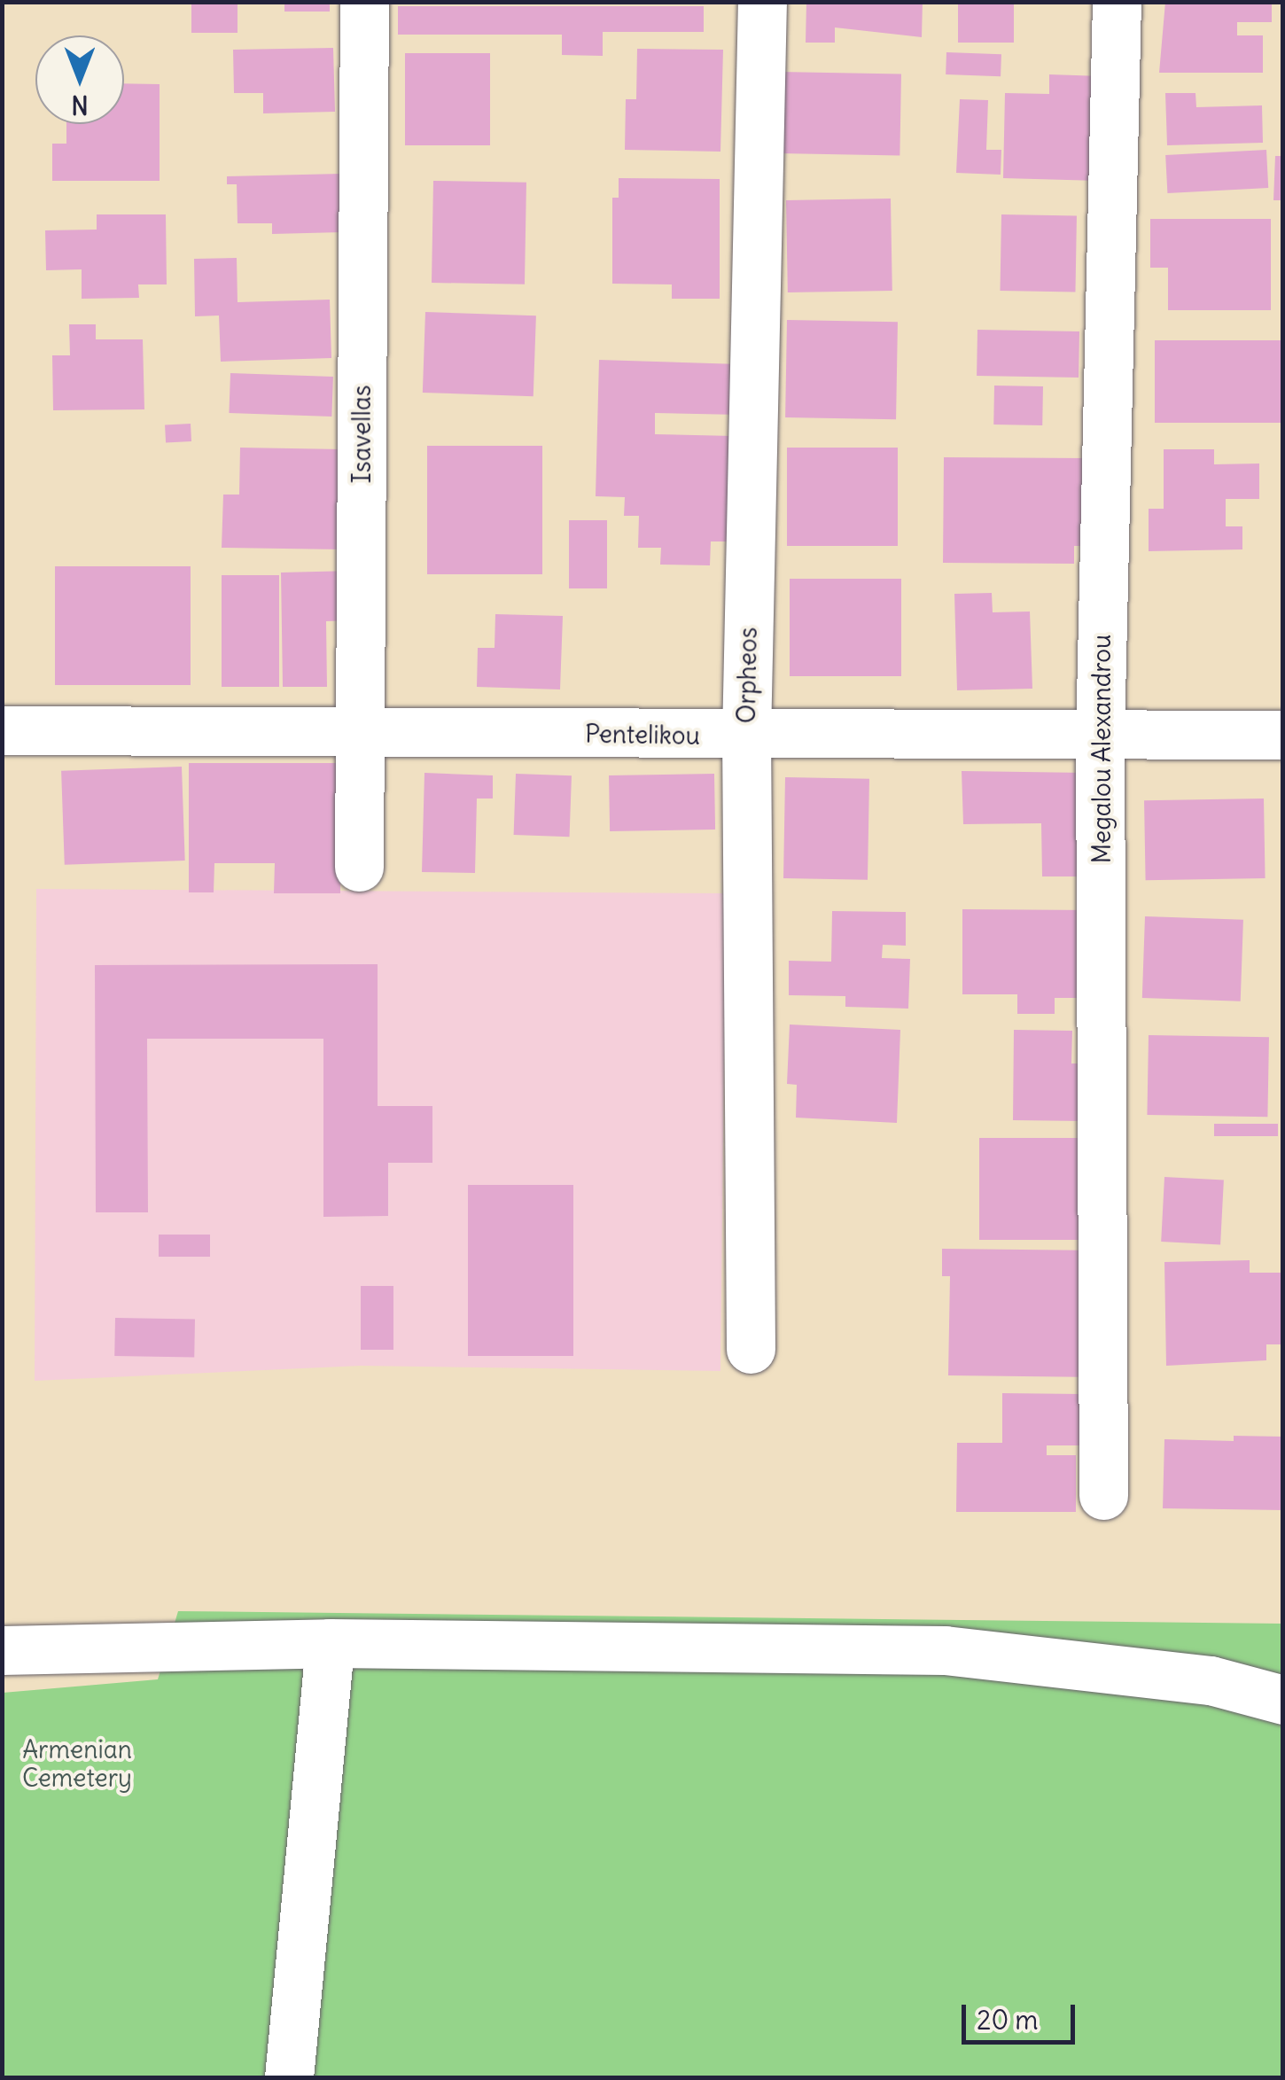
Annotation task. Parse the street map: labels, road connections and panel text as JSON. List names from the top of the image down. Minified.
{"streets":{"street":["Isavellas","Orpheos","Pentelikou","Megalou Alexandrou"]},"crossings":[["Isavellas","Pentelikou"],["Orpheos","Pentelikou"],["Pentelikou","Megalou Alexandrou"]],"parks":["Armenian Cemetery"],"scale_bar":"20 m","north":"bottom"}
